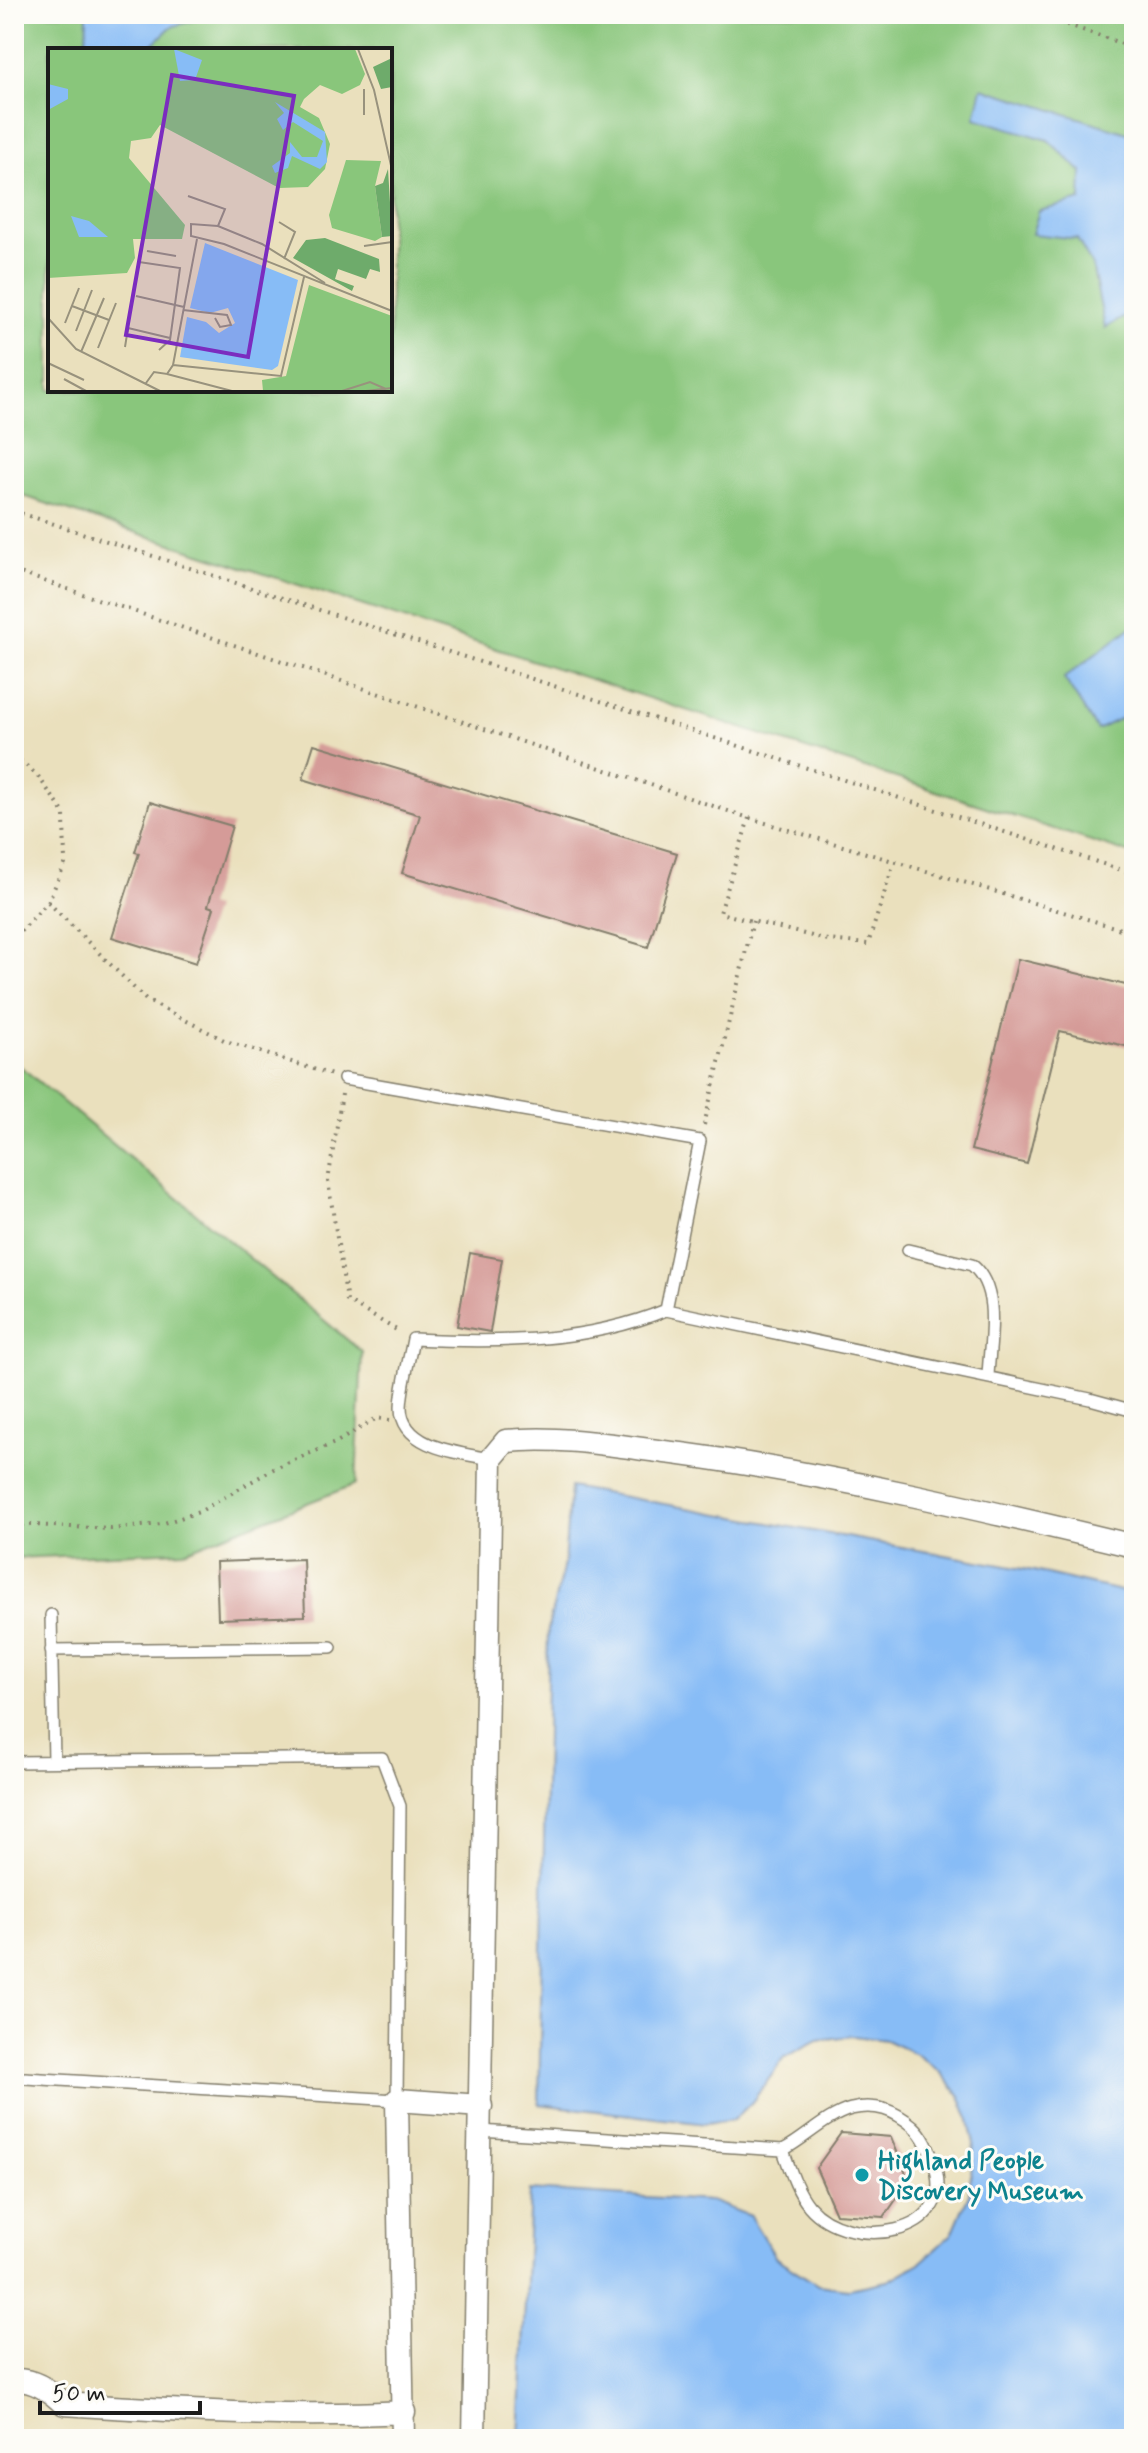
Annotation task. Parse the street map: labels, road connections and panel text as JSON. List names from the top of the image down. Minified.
{"places":["Highland People Discovery Museum"],"scale_bar":"50 m"}
